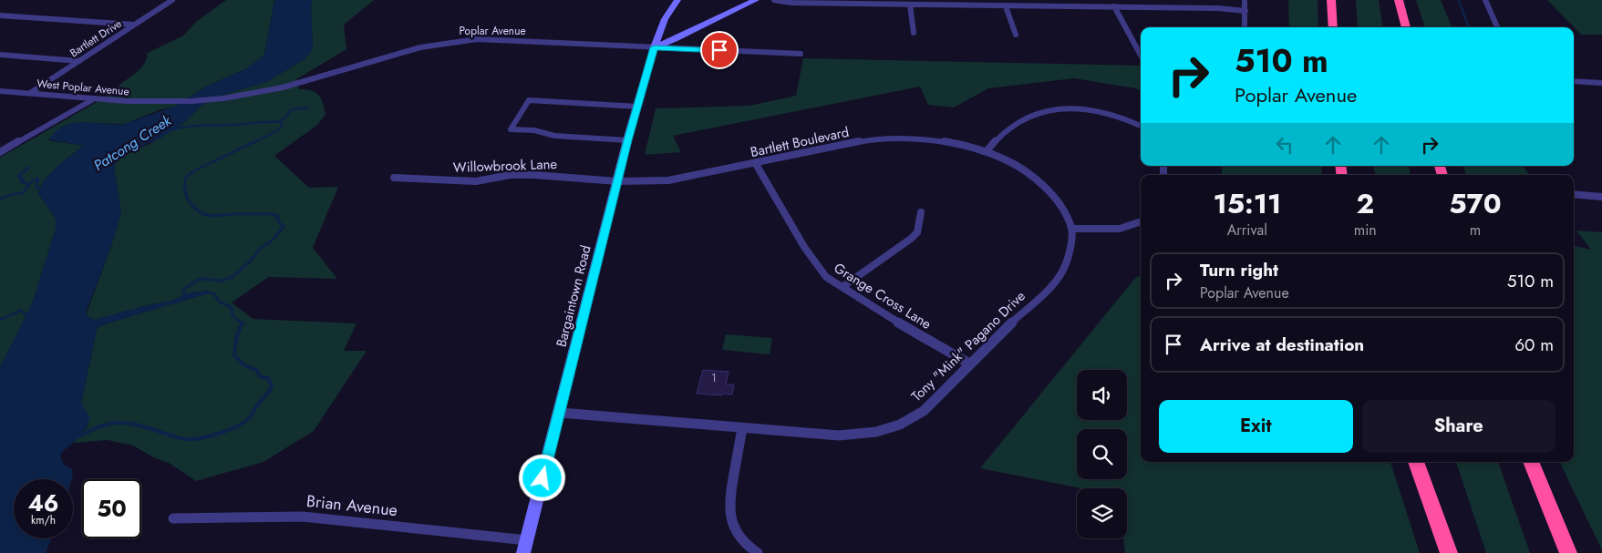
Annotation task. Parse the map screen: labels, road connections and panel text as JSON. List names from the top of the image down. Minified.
{"streets":{"main road":["Bargaintown Road"],"street":["Poplar Avenue","Bartlett Drive","West Poplar Avenue","Bartlett Boulevard","Willowbrook Lane","Grange Cross Lane","Tony \"Mink\" Pagano Drive","Brian Avenue"]},"crossings":[["Poplar Avenue","West Poplar Avenue"],["Poplar Avenue","Bargaintown Road"],["Bartlett Drive","West Poplar Avenue"],["Bartlett Boulevard","Willowbrook Lane"],["Bartlett Boulevard","Bargaintown Road"],["Bartlett Boulevard","Grange Cross Lane"],["Bartlett Boulevard","Tony \"Mink\" Pagano Drive"],["Willowbrook Lane","Bargaintown Road"],["Bargaintown Road","Tony \"Mink\" Pagano Drive"],["Bargaintown Road","Brian Avenue"],["Grange Cross Lane","Tony \"Mink\" Pagano Drive"]],"water":["Patcong Creek"],"house_numbers":["1"],"page":{"turn":["510 m","Poplar Avenue"],"eta":["15:11","Arrival","2","min","570","m"],"list":[{"name":"Turn right","note":"Poplar Avenue","value":"510 m"},{"name":"Arrive at destination","value":"60 m"}],"buttons":["Exit","Share"],"speed":"46 km/h","limit":"50"}}
